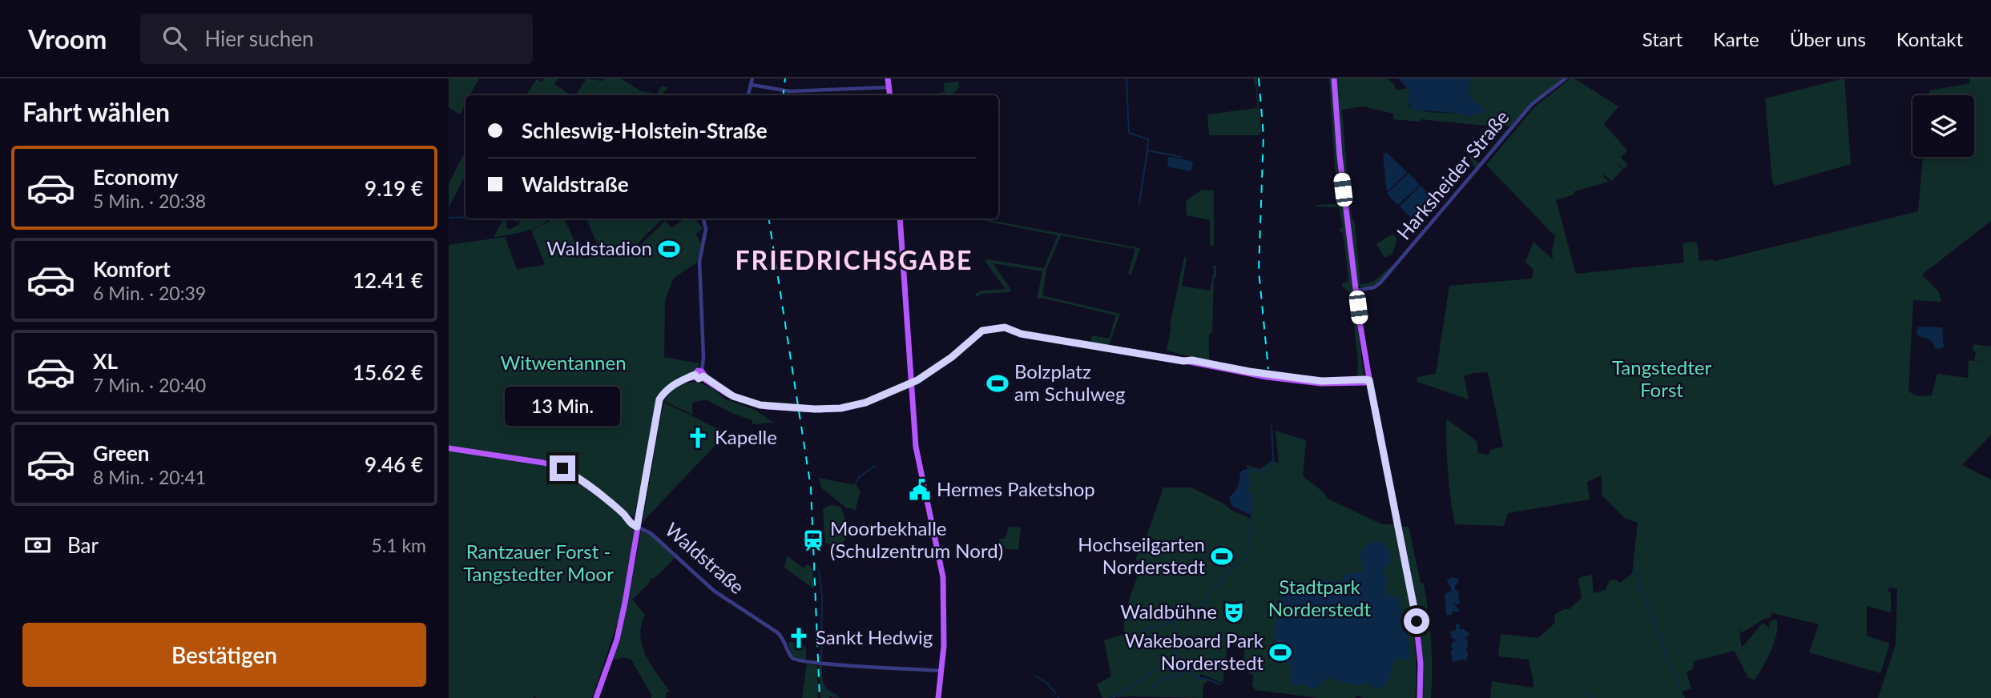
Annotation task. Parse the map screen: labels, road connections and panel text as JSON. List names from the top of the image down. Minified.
{"streets":{"main road":["Waldstraße"],"street":["Harksheider Straße"]},"districts":["FRIEDRICHSGABE"],"parks":["Witwentannen","Tangstedter Forst","Rantzauer Forst - Tangstedter Moor","Stadtpark Norderstedt"],"places":{"sports":["Waldstadion","Bolzplatz am Schulweg","Hochseilgarten Norderstedt","Wakeboard Park Norderstedt"],"church":["Kapelle","Sankt Hedwig"],"public building":["Hermes Paketshop"],"station":["Moorbekhalle (Schulzentrum Nord)"],"theatre":["Waldbühne"]},"page":{"header":"Vroom","search":"Hier suchen","nav":["Start","Karte","Über uns","Kontakt"],"heading":"Fahrt wählen","banner":["Schleswig-Holstein-Straße","Waldstraße"],"list":[{"name":"Economy","note":"5 Min. · 20:38","value":"9.19 €"},{"name":"Komfort","note":"6 Min. · 20:39","value":"12.41 €"},{"name":"XL","note":"7 Min. · 20:40","value":"15.62 €"},{"name":"Green","note":"8 Min. · 20:41","value":"9.46 €"}],"bubble":"13 Min.","pay":["Bar","5.1 km"],"buttons":"Bestätigen"}}
